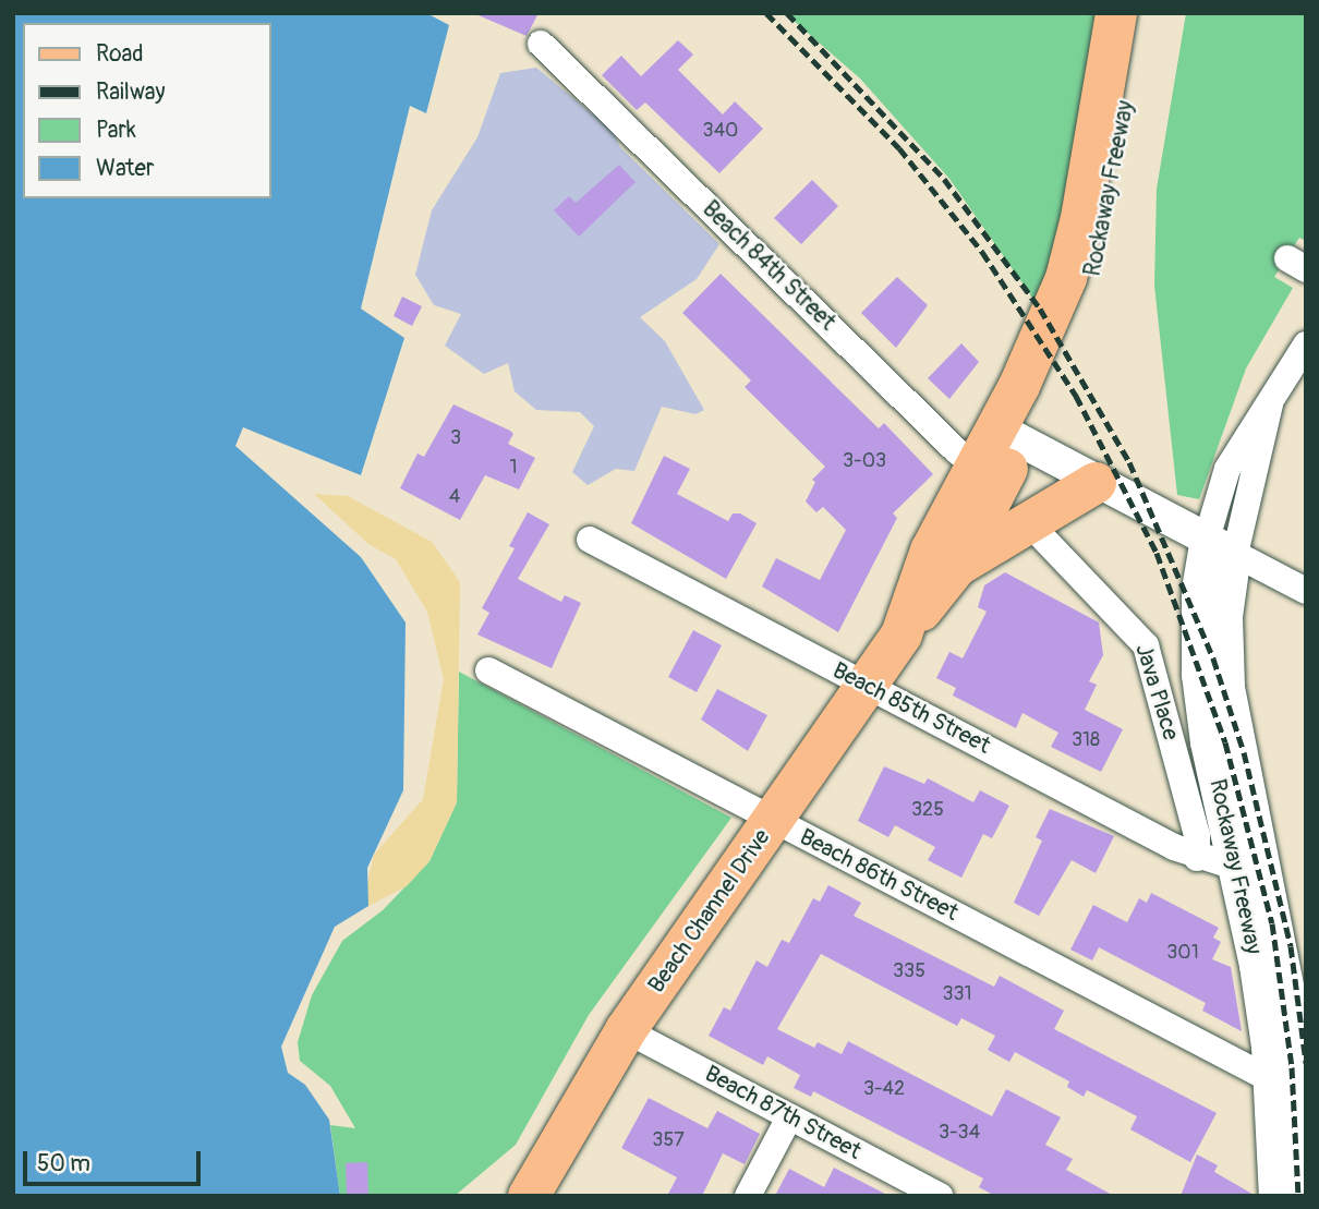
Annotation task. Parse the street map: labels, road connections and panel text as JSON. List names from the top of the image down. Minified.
{"streets":{"main road":["Rockaway Freeway","Beach Channel Drive"],"street":["Beach 84th Street","Java Place","Beach 85th Street","Beach 86th Street","Beach 87th Street"]},"crossings":[["Rockaway Freeway","Beach 85th Street"],["Rockaway Freeway","Beach 86th Street"],["Rockaway Freeway","Beach Channel Drive"],["Beach 84th Street","Beach Channel Drive"],["Java Place","Beach 85th Street"],["Beach 85th Street","Beach Channel Drive"],["Beach 86th Street","Beach Channel Drive"],["Beach Channel Drive","Beach 87th Street"]],"house_numbers":["340","3","3-03","1","4","318","325","301","335","331","3-42","3-34","357"],"legend":["Road","Railway","Park","Water"],"scale_bar":"50 m"}
